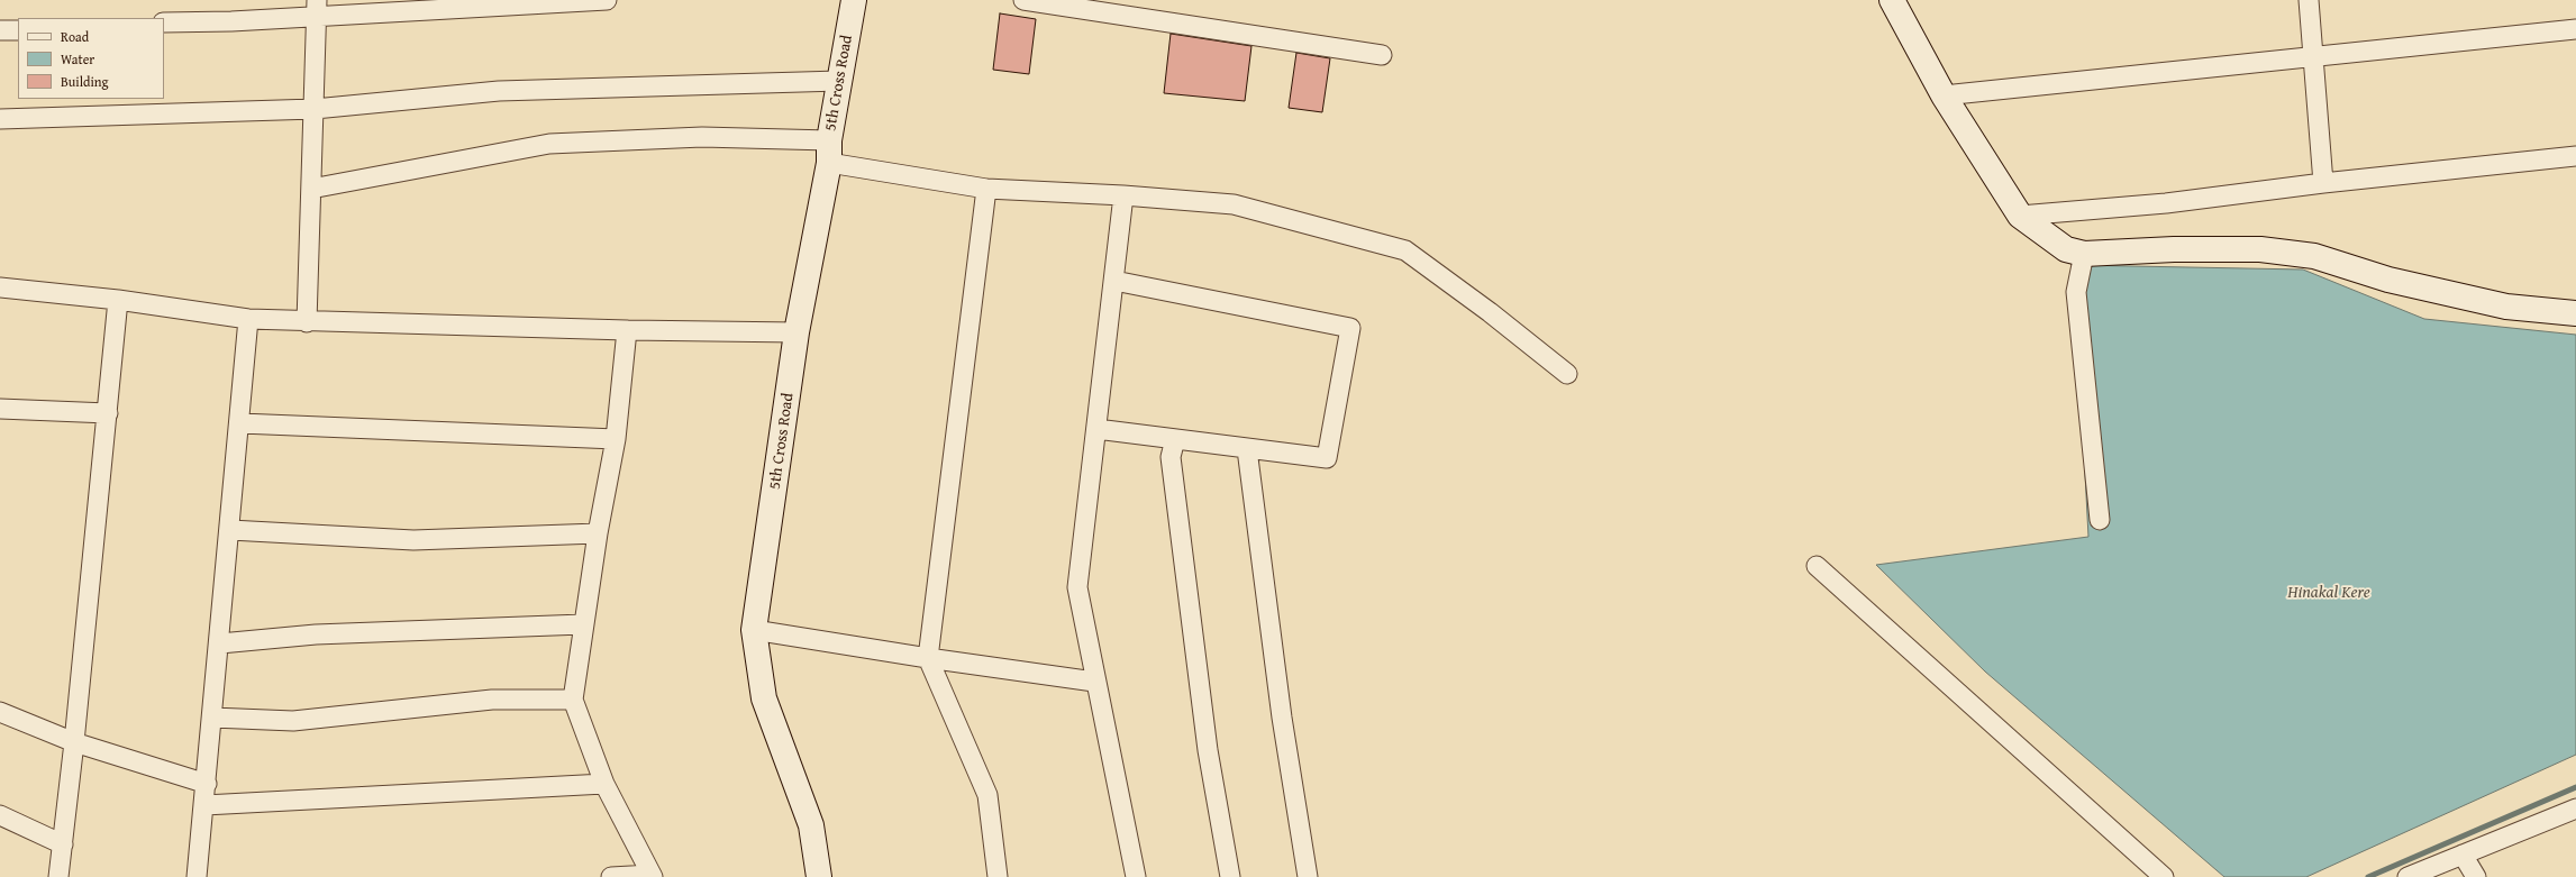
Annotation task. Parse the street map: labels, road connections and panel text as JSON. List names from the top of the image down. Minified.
{"streets":{"street":["5th Cross Road"]},"water":["Hinakal Kere"],"legend":["Road","Water","Building"]}
